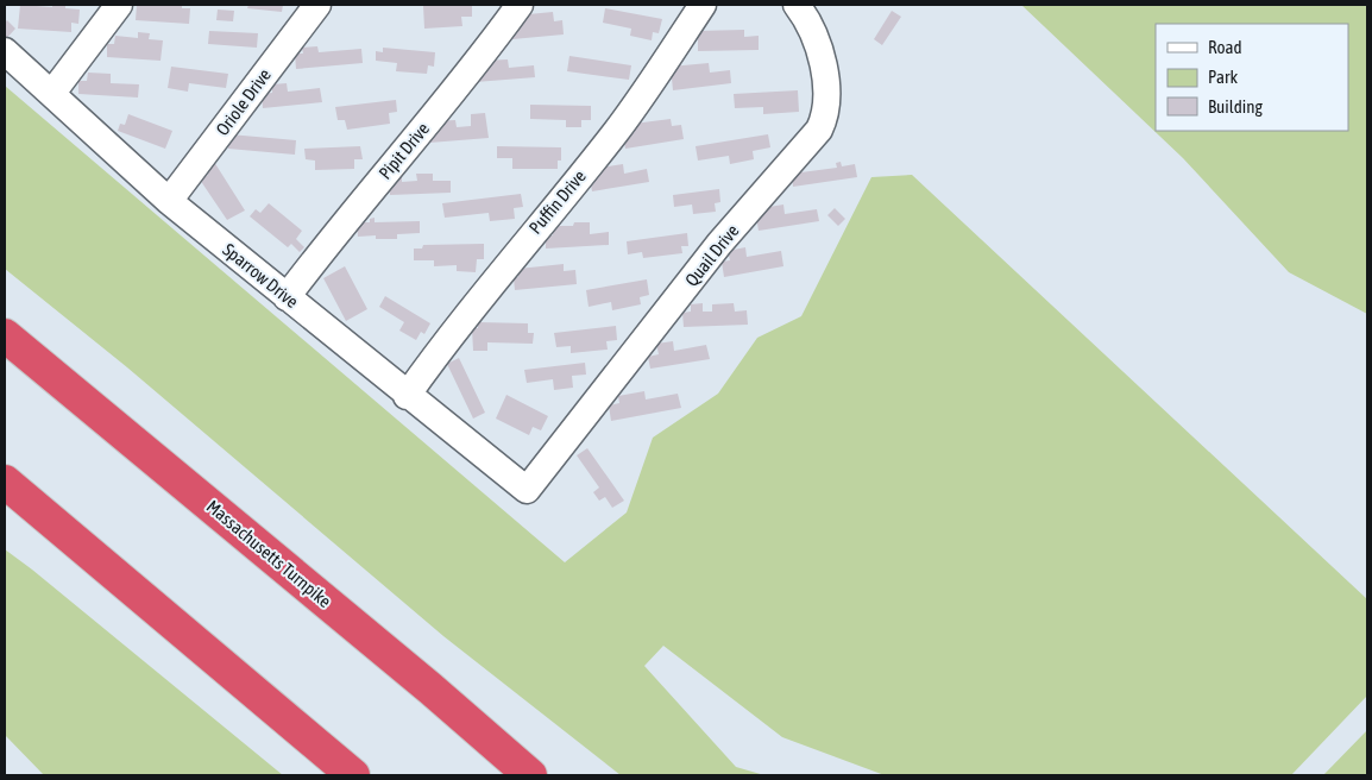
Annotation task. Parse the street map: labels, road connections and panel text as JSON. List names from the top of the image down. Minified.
{"streets":{"highway":["Massachusetts Turnpike"],"street":["Oriole Drive","Pipit Drive","Puffin Drive","Quail Drive","Sparrow Drive"]},"crossings":[["Oriole Drive","Sparrow Drive"],["Pipit Drive","Sparrow Drive"],["Puffin Drive","Sparrow Drive"],["Quail Drive","Sparrow Drive"]],"legend":["Road","Park","Building"]}
